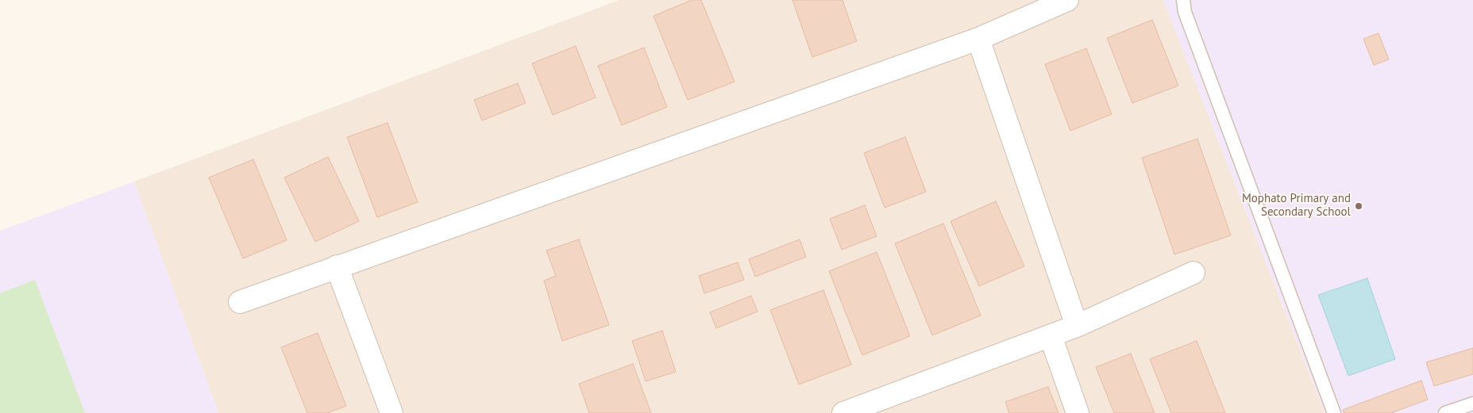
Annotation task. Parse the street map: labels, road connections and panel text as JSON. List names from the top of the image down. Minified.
{"places":["Mophato Primary and Secondary School"]}
